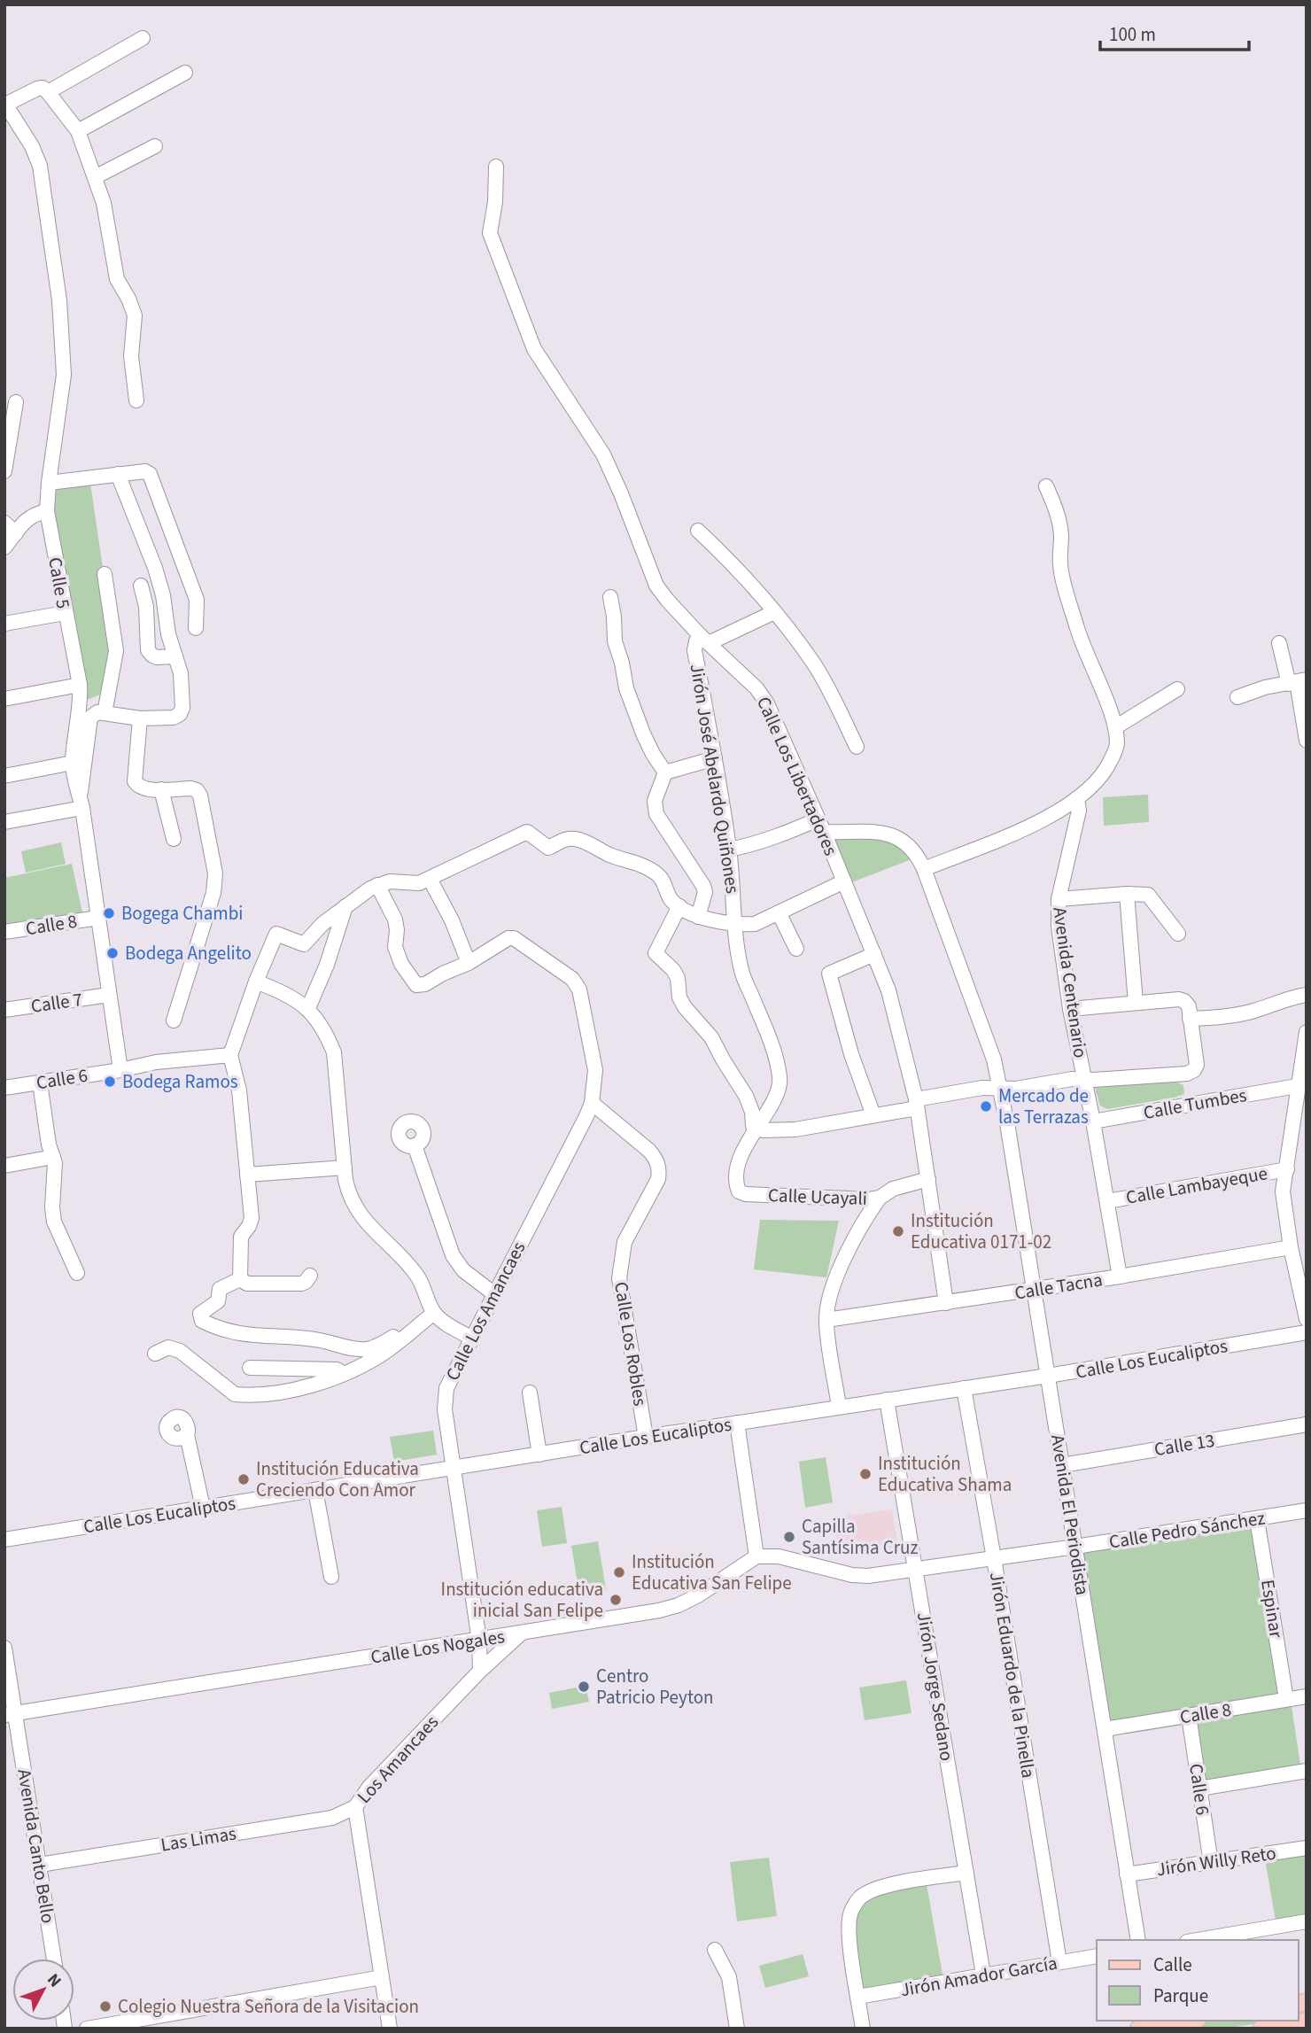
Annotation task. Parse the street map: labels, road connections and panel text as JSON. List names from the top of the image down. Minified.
{"streets":{"street":["Calle 5","Calle Los Libertadores","Jirón José Abelardo Quiñones","Calle 8","Avenida Centenario","Calle 7","Calle 6","Calle Tumbes","Calle Lambayeque","Calle Ucayali","Calle Tacna","Calle Los Amancaes","Calle Los Robles","Calle Los Eucaliptos","Calle 13","Avenida El Periodista","Calle Pedro Sánchez","Espinar","Calle Los Nogales","Jirón Eduardo de la Pinella","Jirón Jorge Sedano","Los Amancaes","Las Limas","Avenida Canto Bello","Jirón Willy Reto","Jirón Amador García"]},"crossings":[["Calle 5","Calle 8"],["Calle 5","Calle 7"],["Calle 5","Calle 6"],["Calle Los Libertadores","Jirón José Abelardo Quiñones"],["Calle Los Libertadores","Calle Ucayali"],["Calle Los Libertadores","Calle Tacna"],["Calle Los Libertadores","Avenida El Periodista"],["Jirón José Abelardo Quiñones","Calle Ucayali"],["Calle 8","Calle 6"],["Calle 8","Avenida El Periodista"],["Calle 8","Espinar"],["Avenida Centenario","Calle Tumbes"],["Avenida Centenario","Calle Lambayeque"],["Avenida Centenario","Calle Tacna"],["Calle 6","Jirón Willy Reto"],["Calle Tacna","Avenida El Periodista"],["Calle Los Amancaes","Calle Los Robles"],["Calle Los Amancaes","Calle Los Eucaliptos"],["Calle Los Amancaes","Calle Los Nogales"],["Calle Los Amancaes","Los Amancaes"],["Calle Los Robles","Calle Los Eucaliptos"],["Calle Los Eucaliptos","Avenida El Periodista"],["Calle Los Eucaliptos","Jirón Eduardo de la Pinella"],["Calle Los Eucaliptos","Jirón Jorge Sedano"],["Calle 13","Avenida El Periodista"],["Avenida El Periodista","Calle Pedro Sánchez"],["Avenida El Periodista","Jirón Willy Reto"],["Calle Pedro Sánchez","Espinar"],["Calle Pedro Sánchez","Jirón Eduardo de la Pinella"],["Calle Los Nogales","Los Amancaes"],["Calle Los Nogales","Avenida Canto Bello"],["Jirón Eduardo de la Pinella","Jirón Amador García"],["Jirón Jorge Sedano","Jirón Amador García"],["Los Amancaes","Las Limas"],["Las Limas","Avenida Canto Bello"]],"places":["Bogega Chambi","Bodega Angelito","Bodega Ramos","Mercado de las Terrazas","Institución Educativa 0171-02","Institución Educativa Shama","Institución Educativa Creciendo Con Amor","Capilla Santísima Cruz","Institución Educativa San Felipe","Institución educativa inicial San Felipe","Centro Patricio Peyton","Colegio Nuestra Señora de la Visitacion"],"legend":["Calle","Parque"],"scale_bar":"100 m","north":"top right"}
